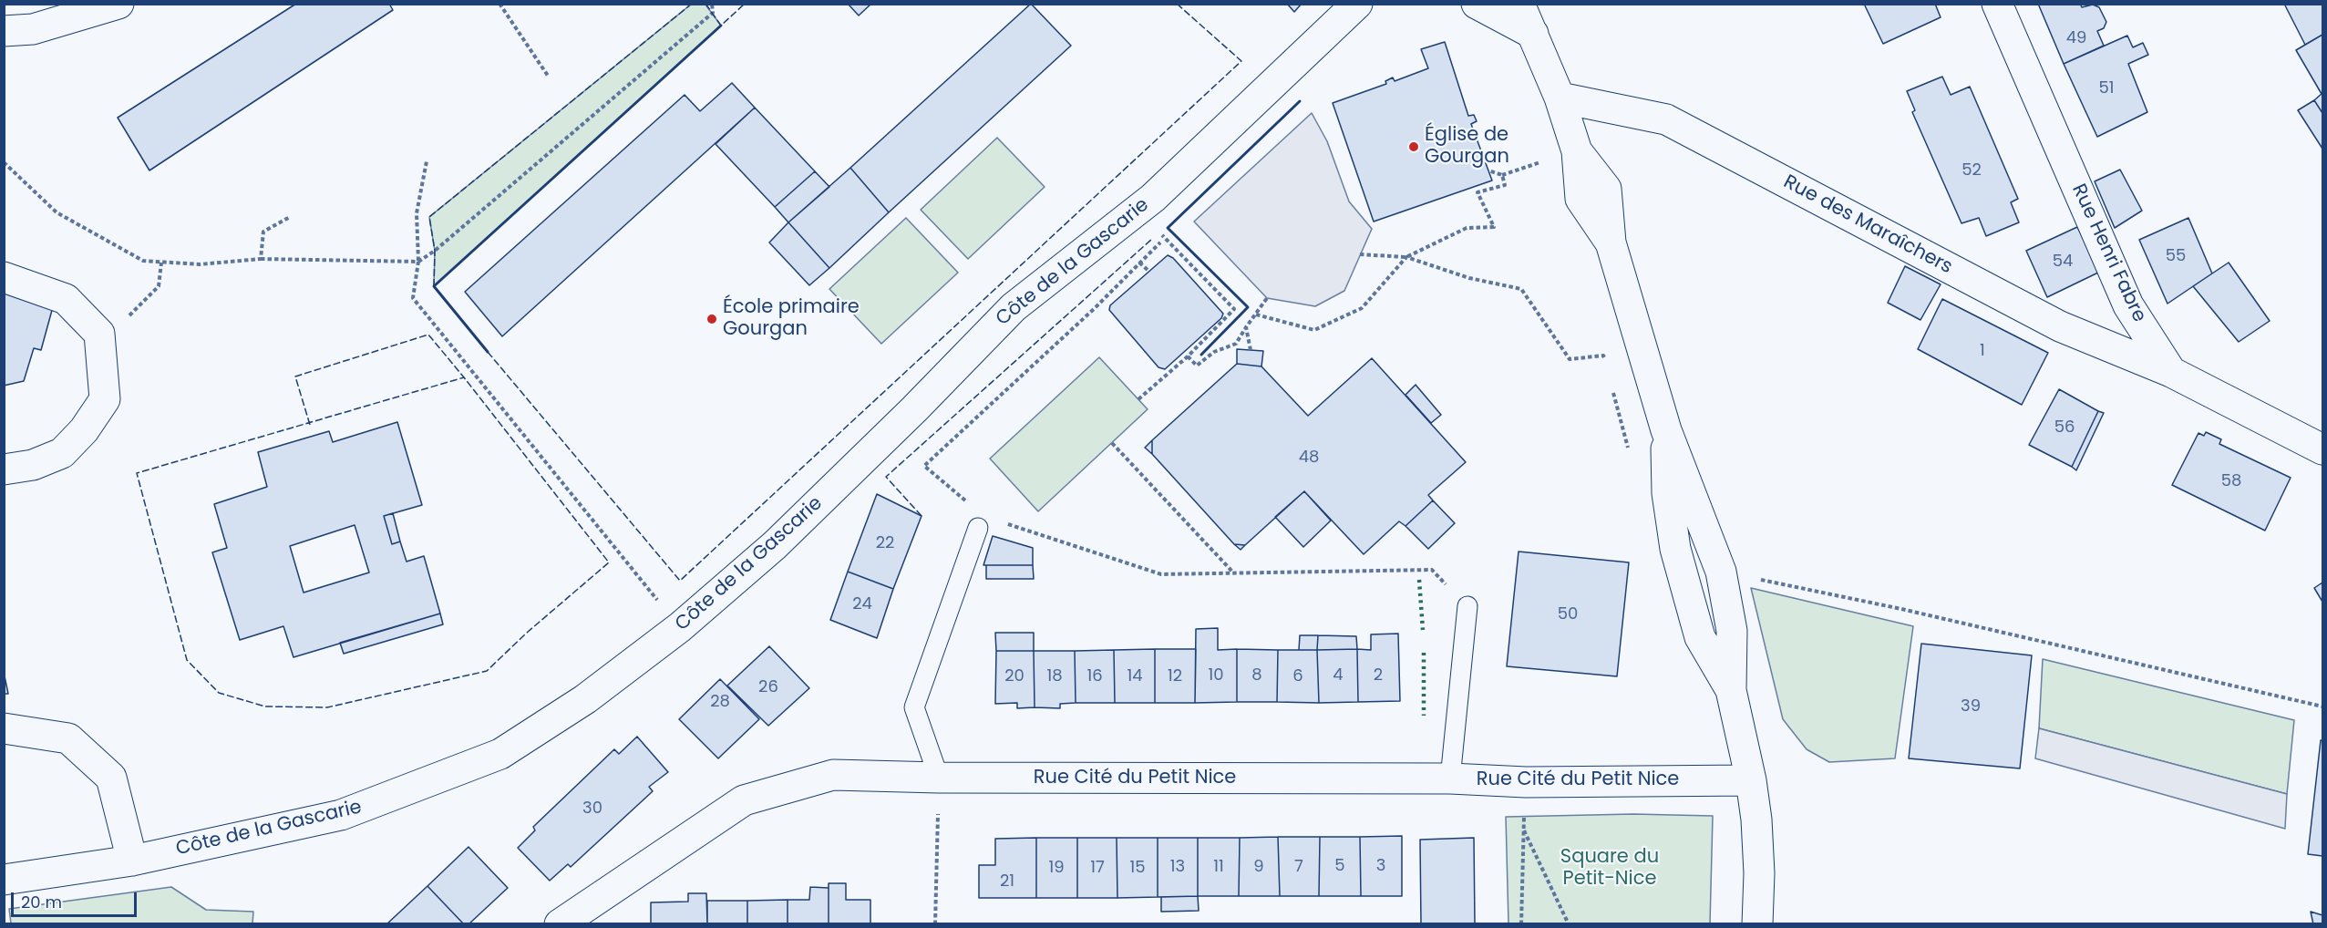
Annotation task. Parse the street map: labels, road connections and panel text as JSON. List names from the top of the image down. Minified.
{"streets":{"street":["Rue des Maraîchers","Rue Henri Fabre","Côte de la Gascarie","Rue Cité du Petit Nice"]},"crossings":[["Rue des Maraîchers","Rue Henri Fabre"]],"parks":["Square du Petit-Nice"],"places":["Église de Gourgan","École primaire Gourgan"],"house_numbers":["49","51","52","55","54","1","56","48","58","22","24","50","10","8","4","2","20","18","16","14","12","6","26","28","39","30","5","3","13","11","9","7","19","17","15","21"],"scale_bar":"20 m"}
